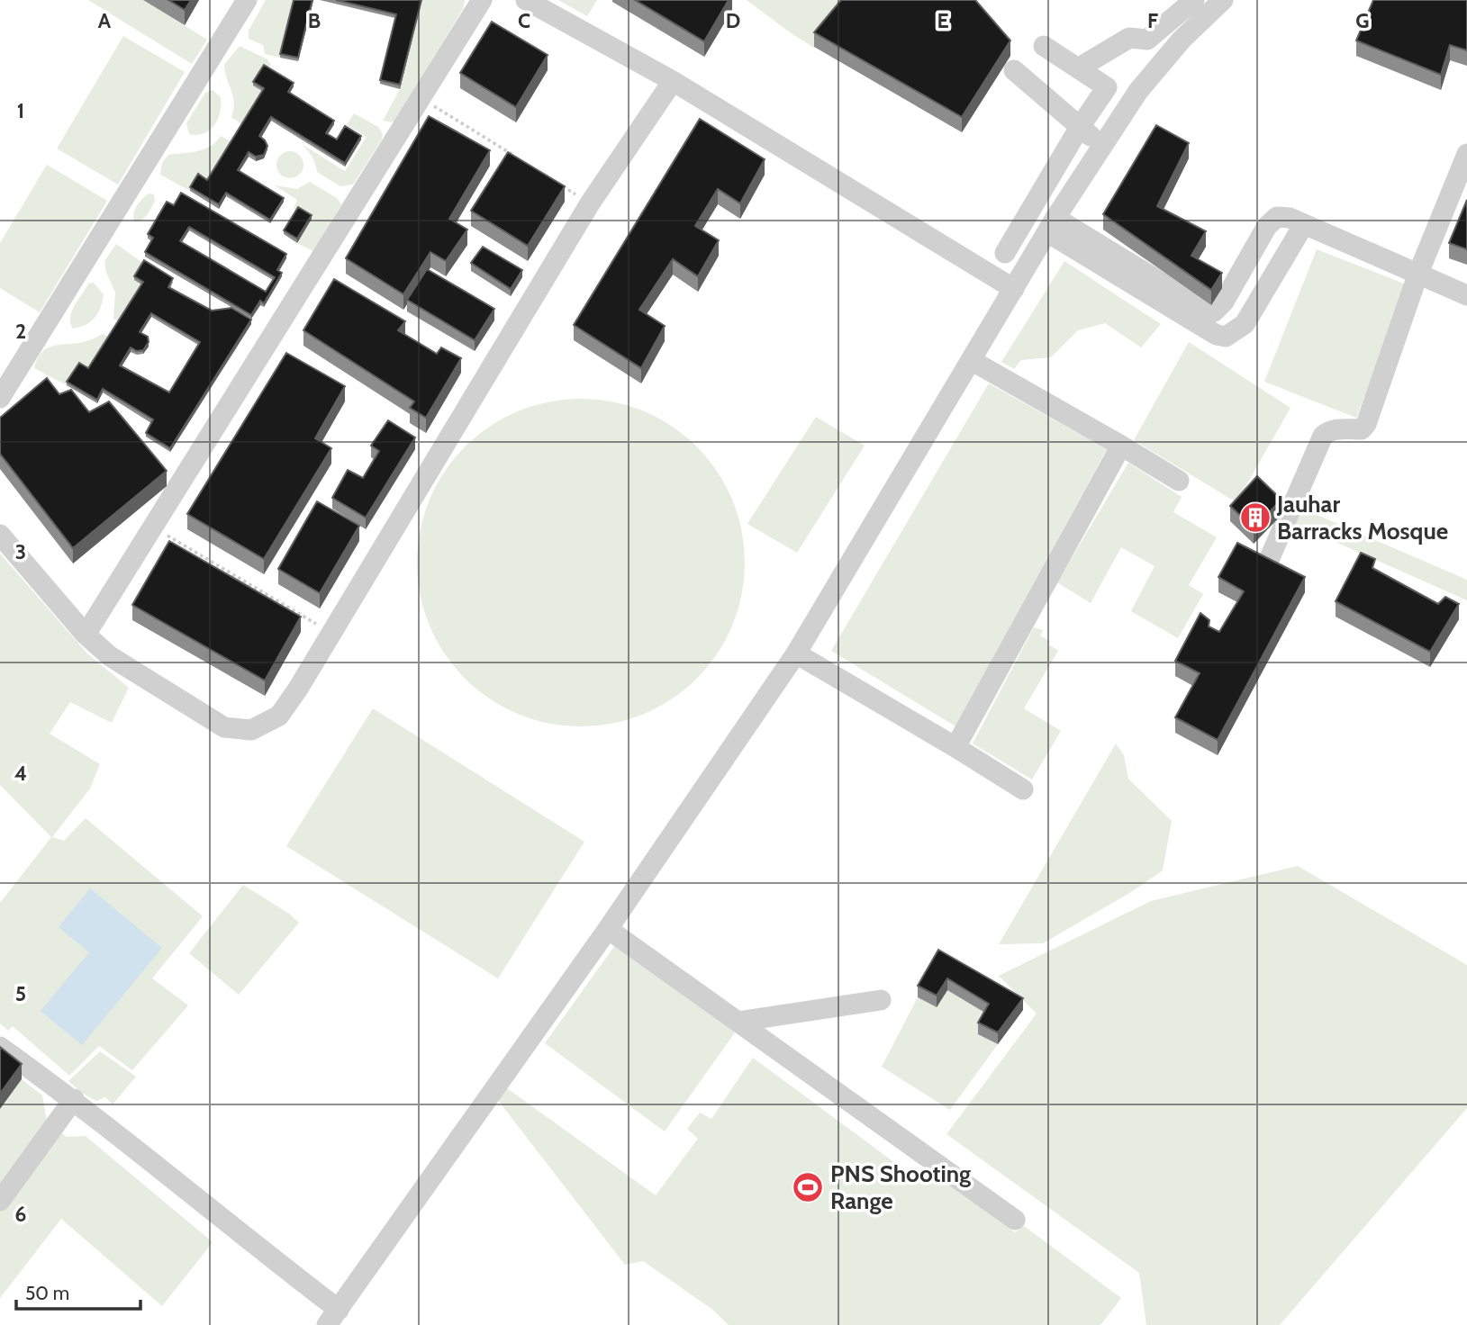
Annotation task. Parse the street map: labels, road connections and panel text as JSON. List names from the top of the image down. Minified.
{"places":{"building":["Jauhar Barracks Mosque"],"sports":["PNS Shooting Range"]},"scale_bar":"50 m","grid":{"columns":["A","B","C","D","E","F","G"],"rows":["1","2","3","4","5","6"]}}
